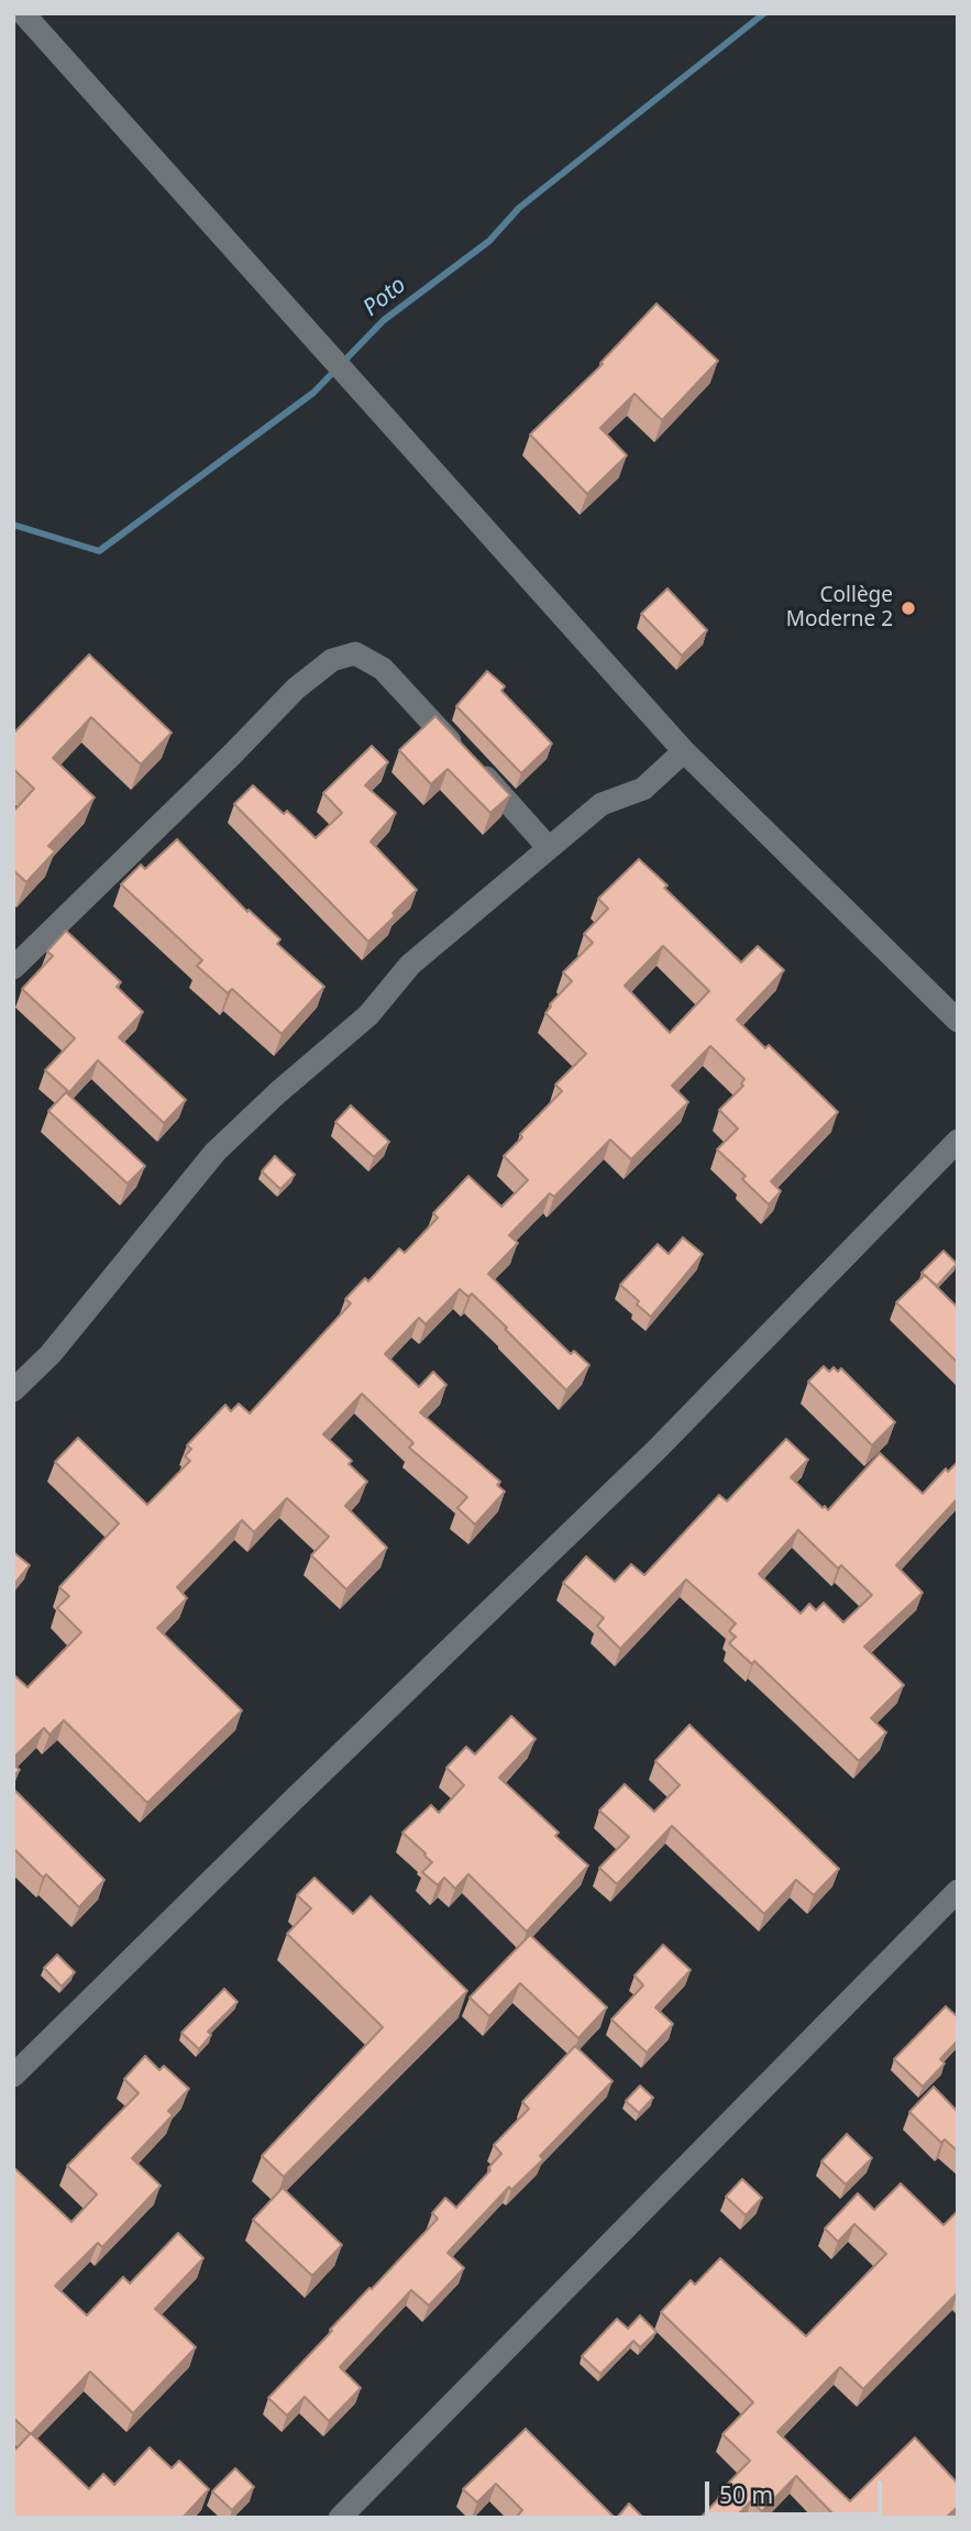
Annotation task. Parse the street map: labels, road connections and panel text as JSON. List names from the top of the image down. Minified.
{"water":["Poto"],"places":["Collège Moderne 2"],"scale_bar":"50 m"}
